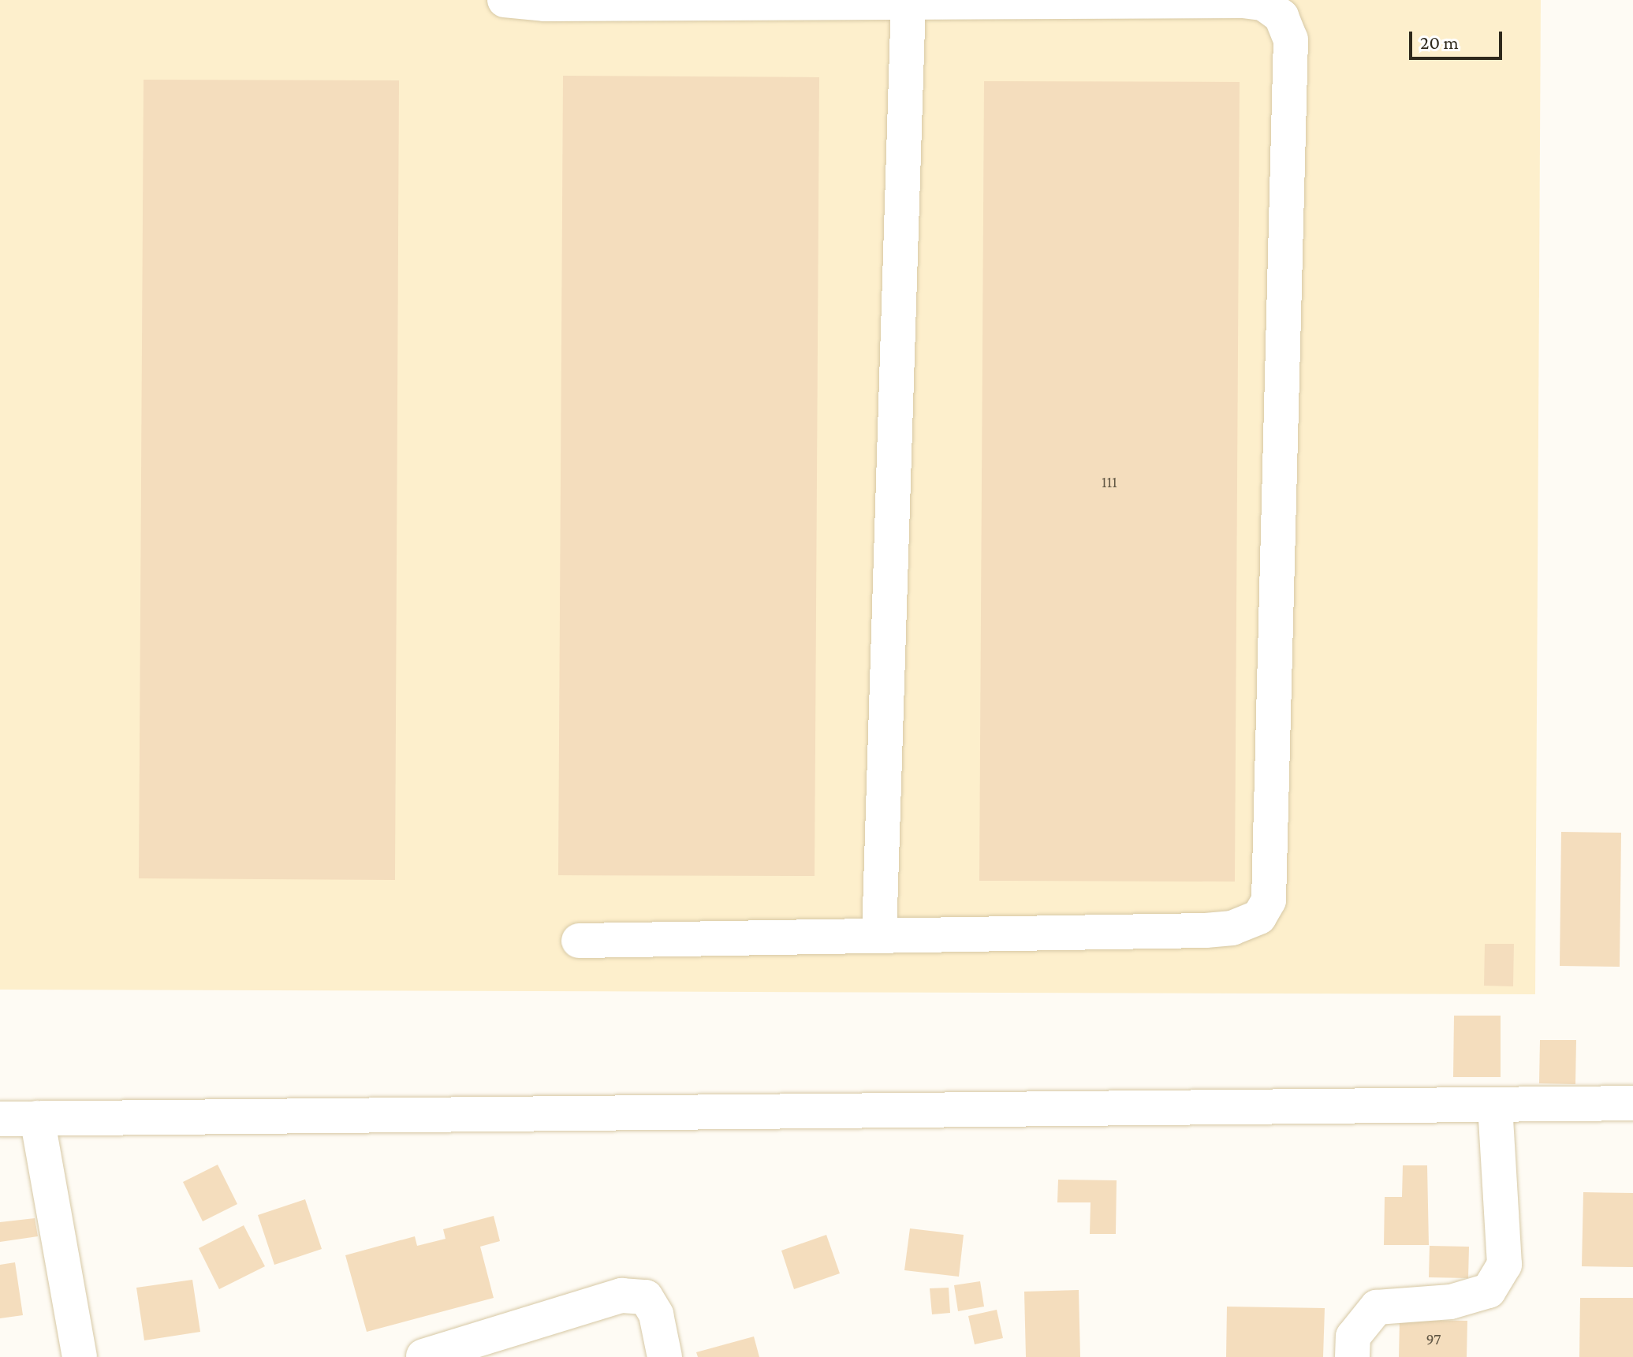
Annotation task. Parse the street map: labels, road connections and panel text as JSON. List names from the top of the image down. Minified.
{"house_numbers":["111","97"],"scale_bar":"20 m"}
